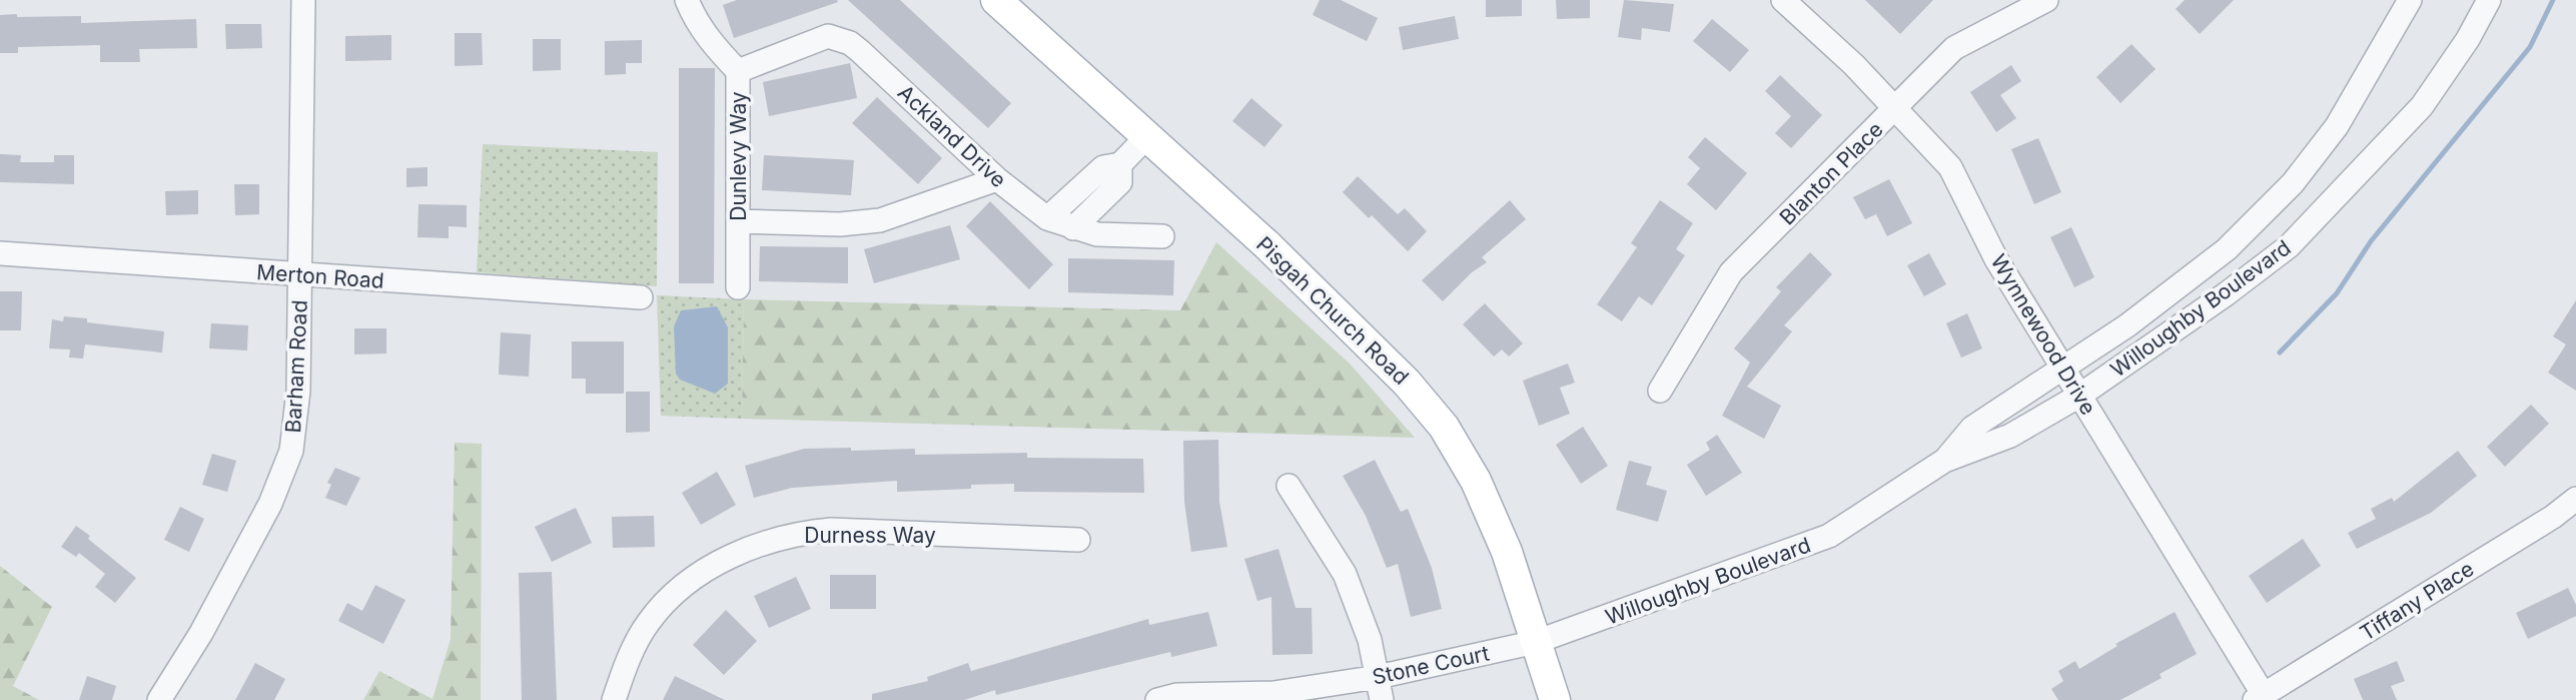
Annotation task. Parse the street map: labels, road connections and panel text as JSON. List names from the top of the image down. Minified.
{"streets":{"main road":["Pisgah Church Road"],"street":["Ackland Drive","Dunlevy Way","Blanton Place","Merton Road","Willoughby Boulevard","Wynnewood Drive","Barham Road","Durness Way","Tiffany Place","Stone Court"]},"crossings":[["Ackland Drive","Dunlevy Way"],["Blanton Place","Wynnewood Drive"],["Merton Road","Barham Road"],["Willoughby Boulevard","Pisgah Church Road"],["Willoughby Boulevard","Wynnewood Drive"],["Willoughby Boulevard","Stone Court"],["Pisgah Church Road","Stone Court"],["Wynnewood Drive","Tiffany Place"]]}
